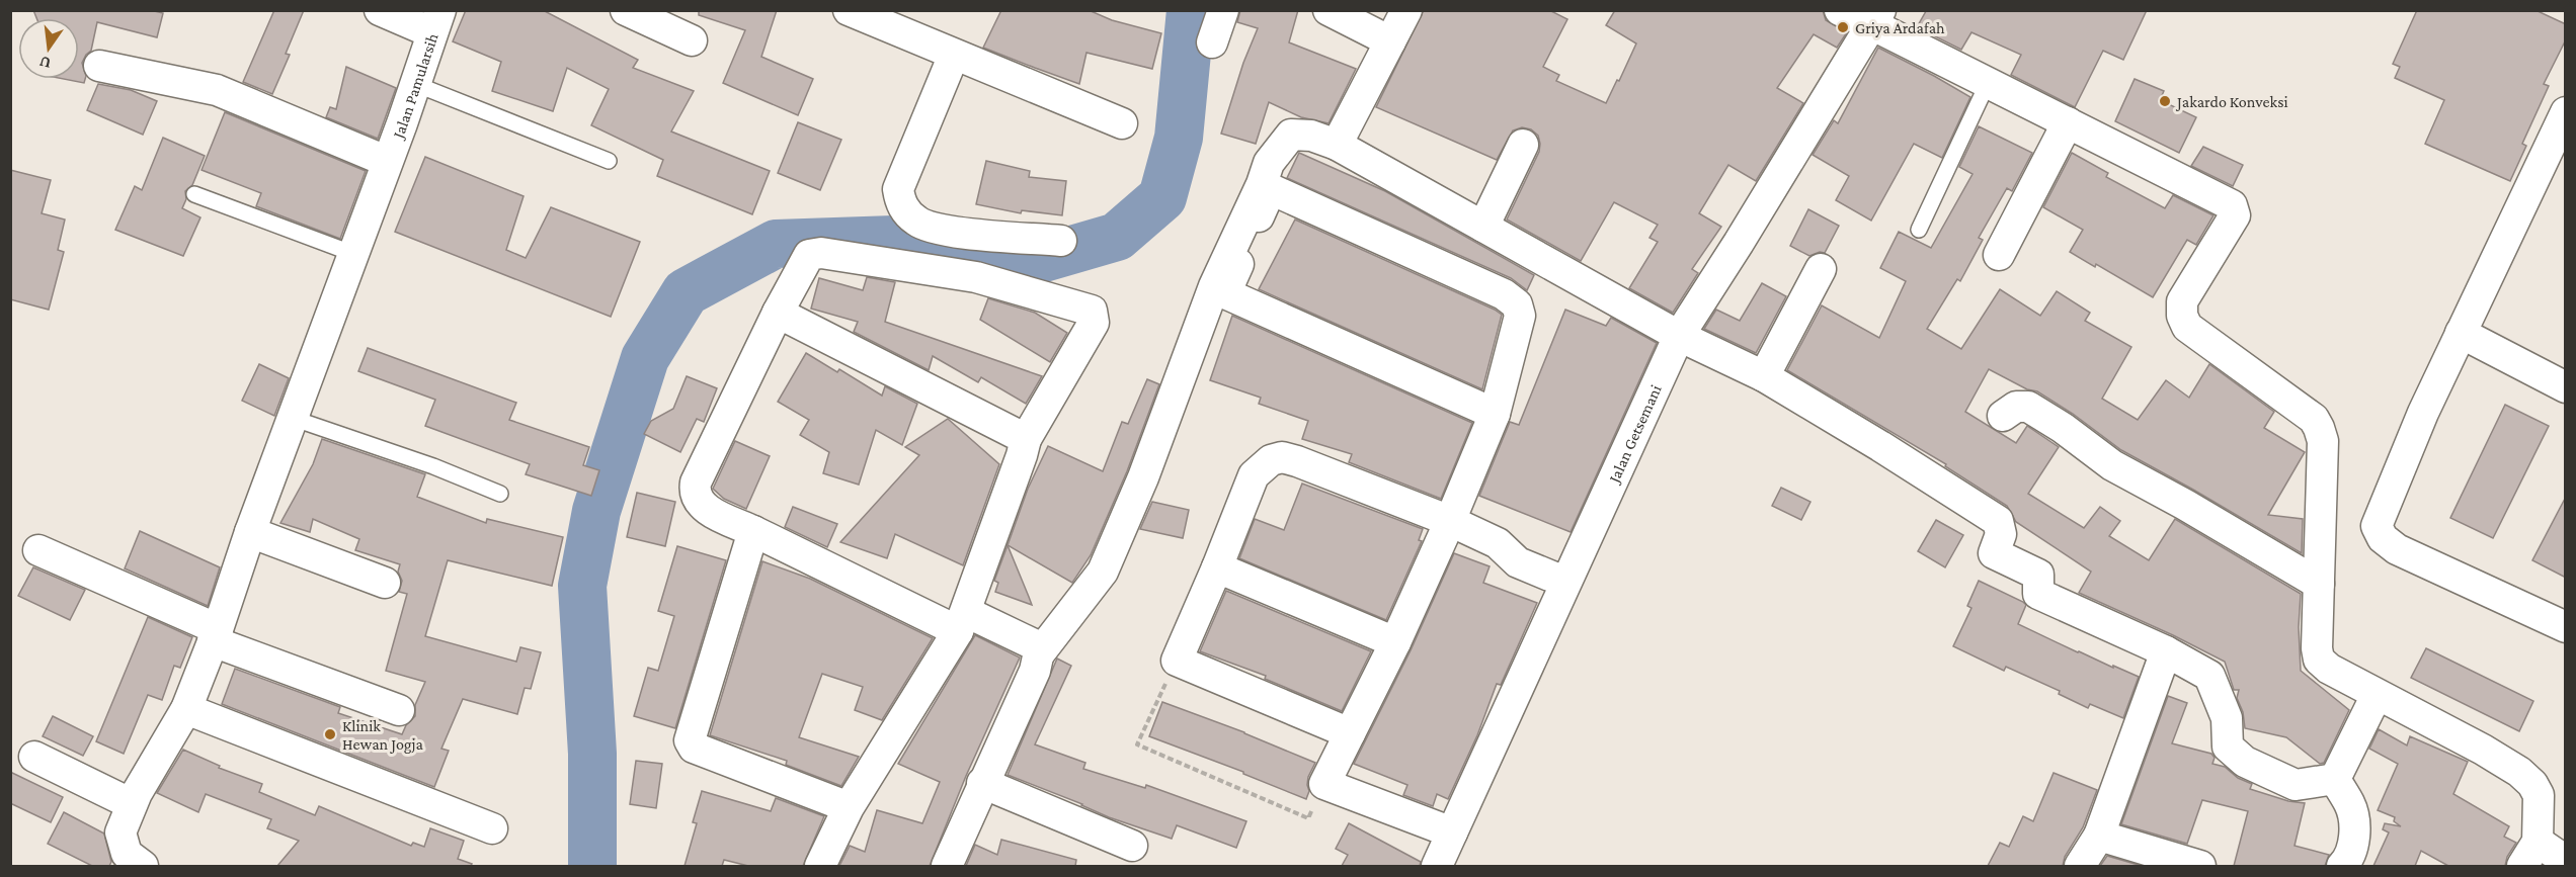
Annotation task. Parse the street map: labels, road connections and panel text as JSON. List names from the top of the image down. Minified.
{"streets":{"street":["Jalan Pamularsih","Jalan Getsemani"]},"places":["Griya Ardafah","Jakardo Konveksi","Klinik Hewan Jogja"],"north":"bottom"}
